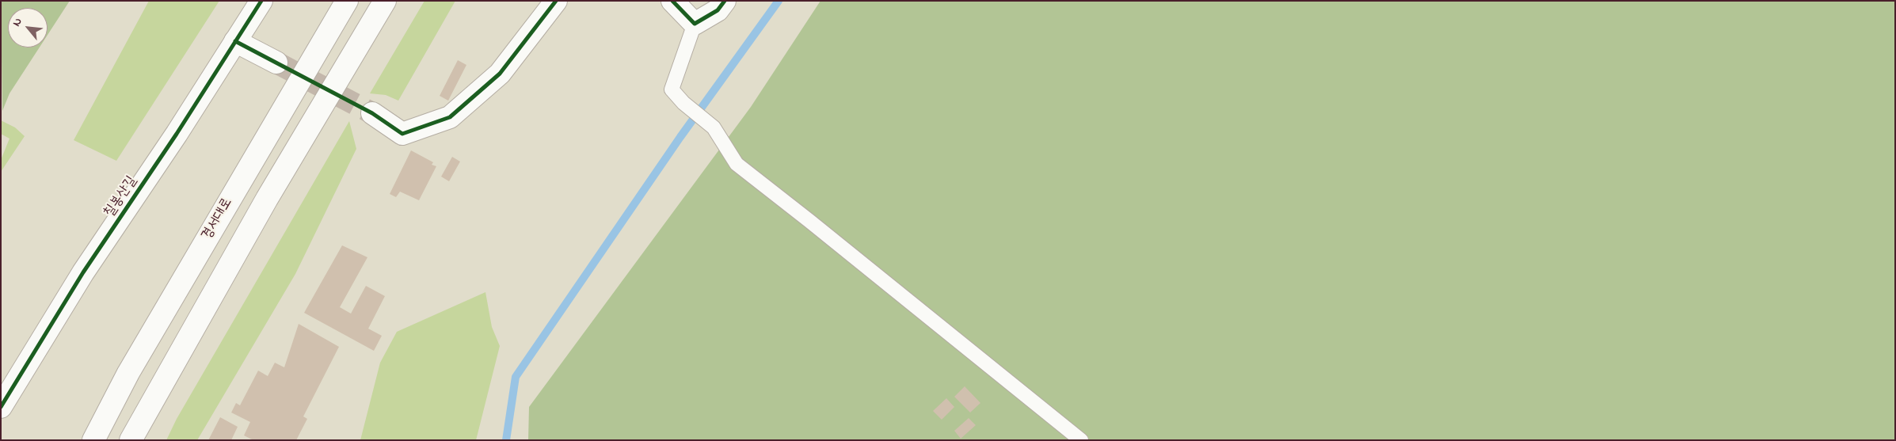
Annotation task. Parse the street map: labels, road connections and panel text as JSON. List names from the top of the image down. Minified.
{"streets":{"main road":["칠봉산길","경서대로"]},"north":"top left"}
